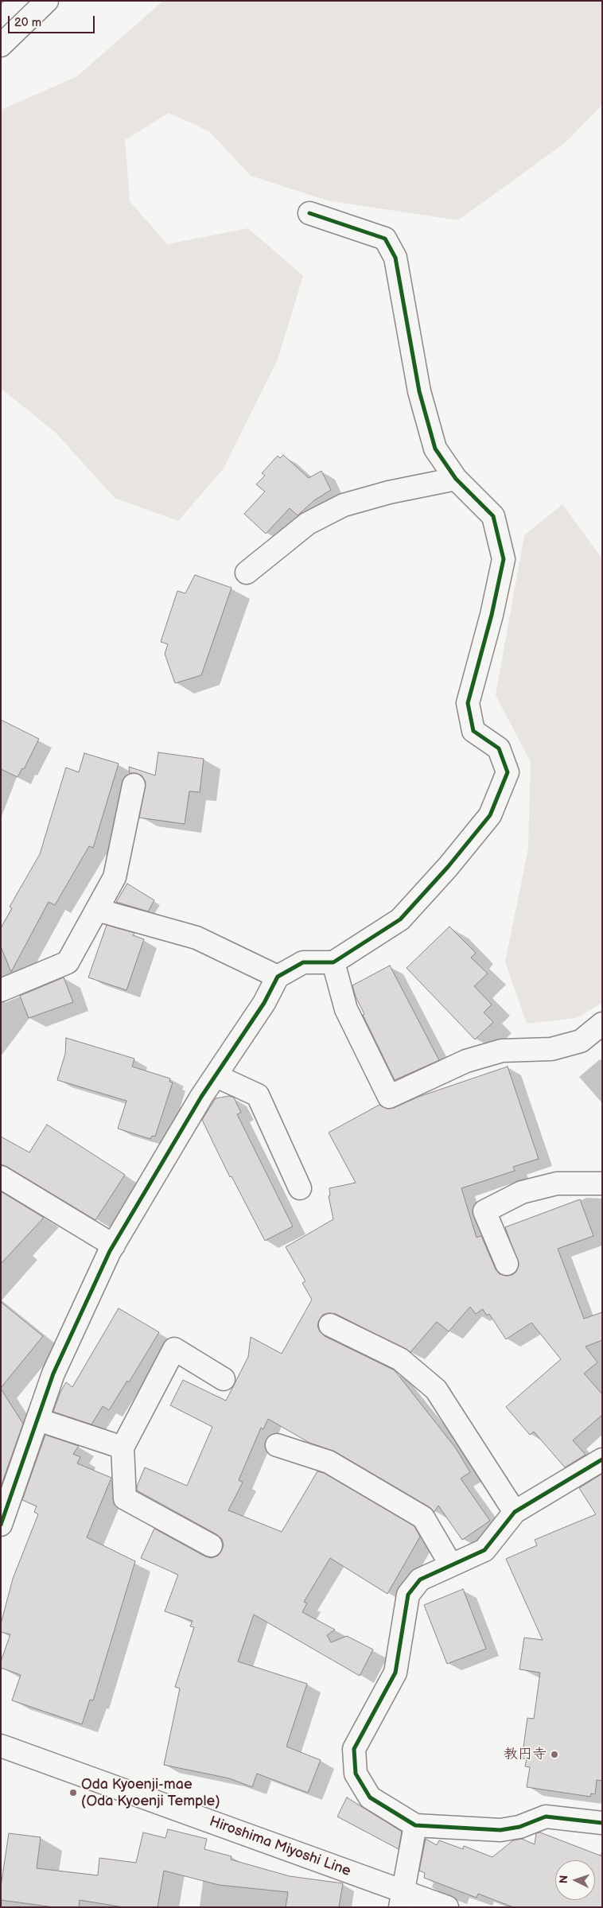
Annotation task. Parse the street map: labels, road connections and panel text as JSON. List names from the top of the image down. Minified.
{"streets":{"street":["Hiroshima Miyoshi Line"]},"places":["教円寺","Oda Kyoenji-mae (Oda Kyoenji Temple)"],"scale_bar":"20 m","north":"left"}
